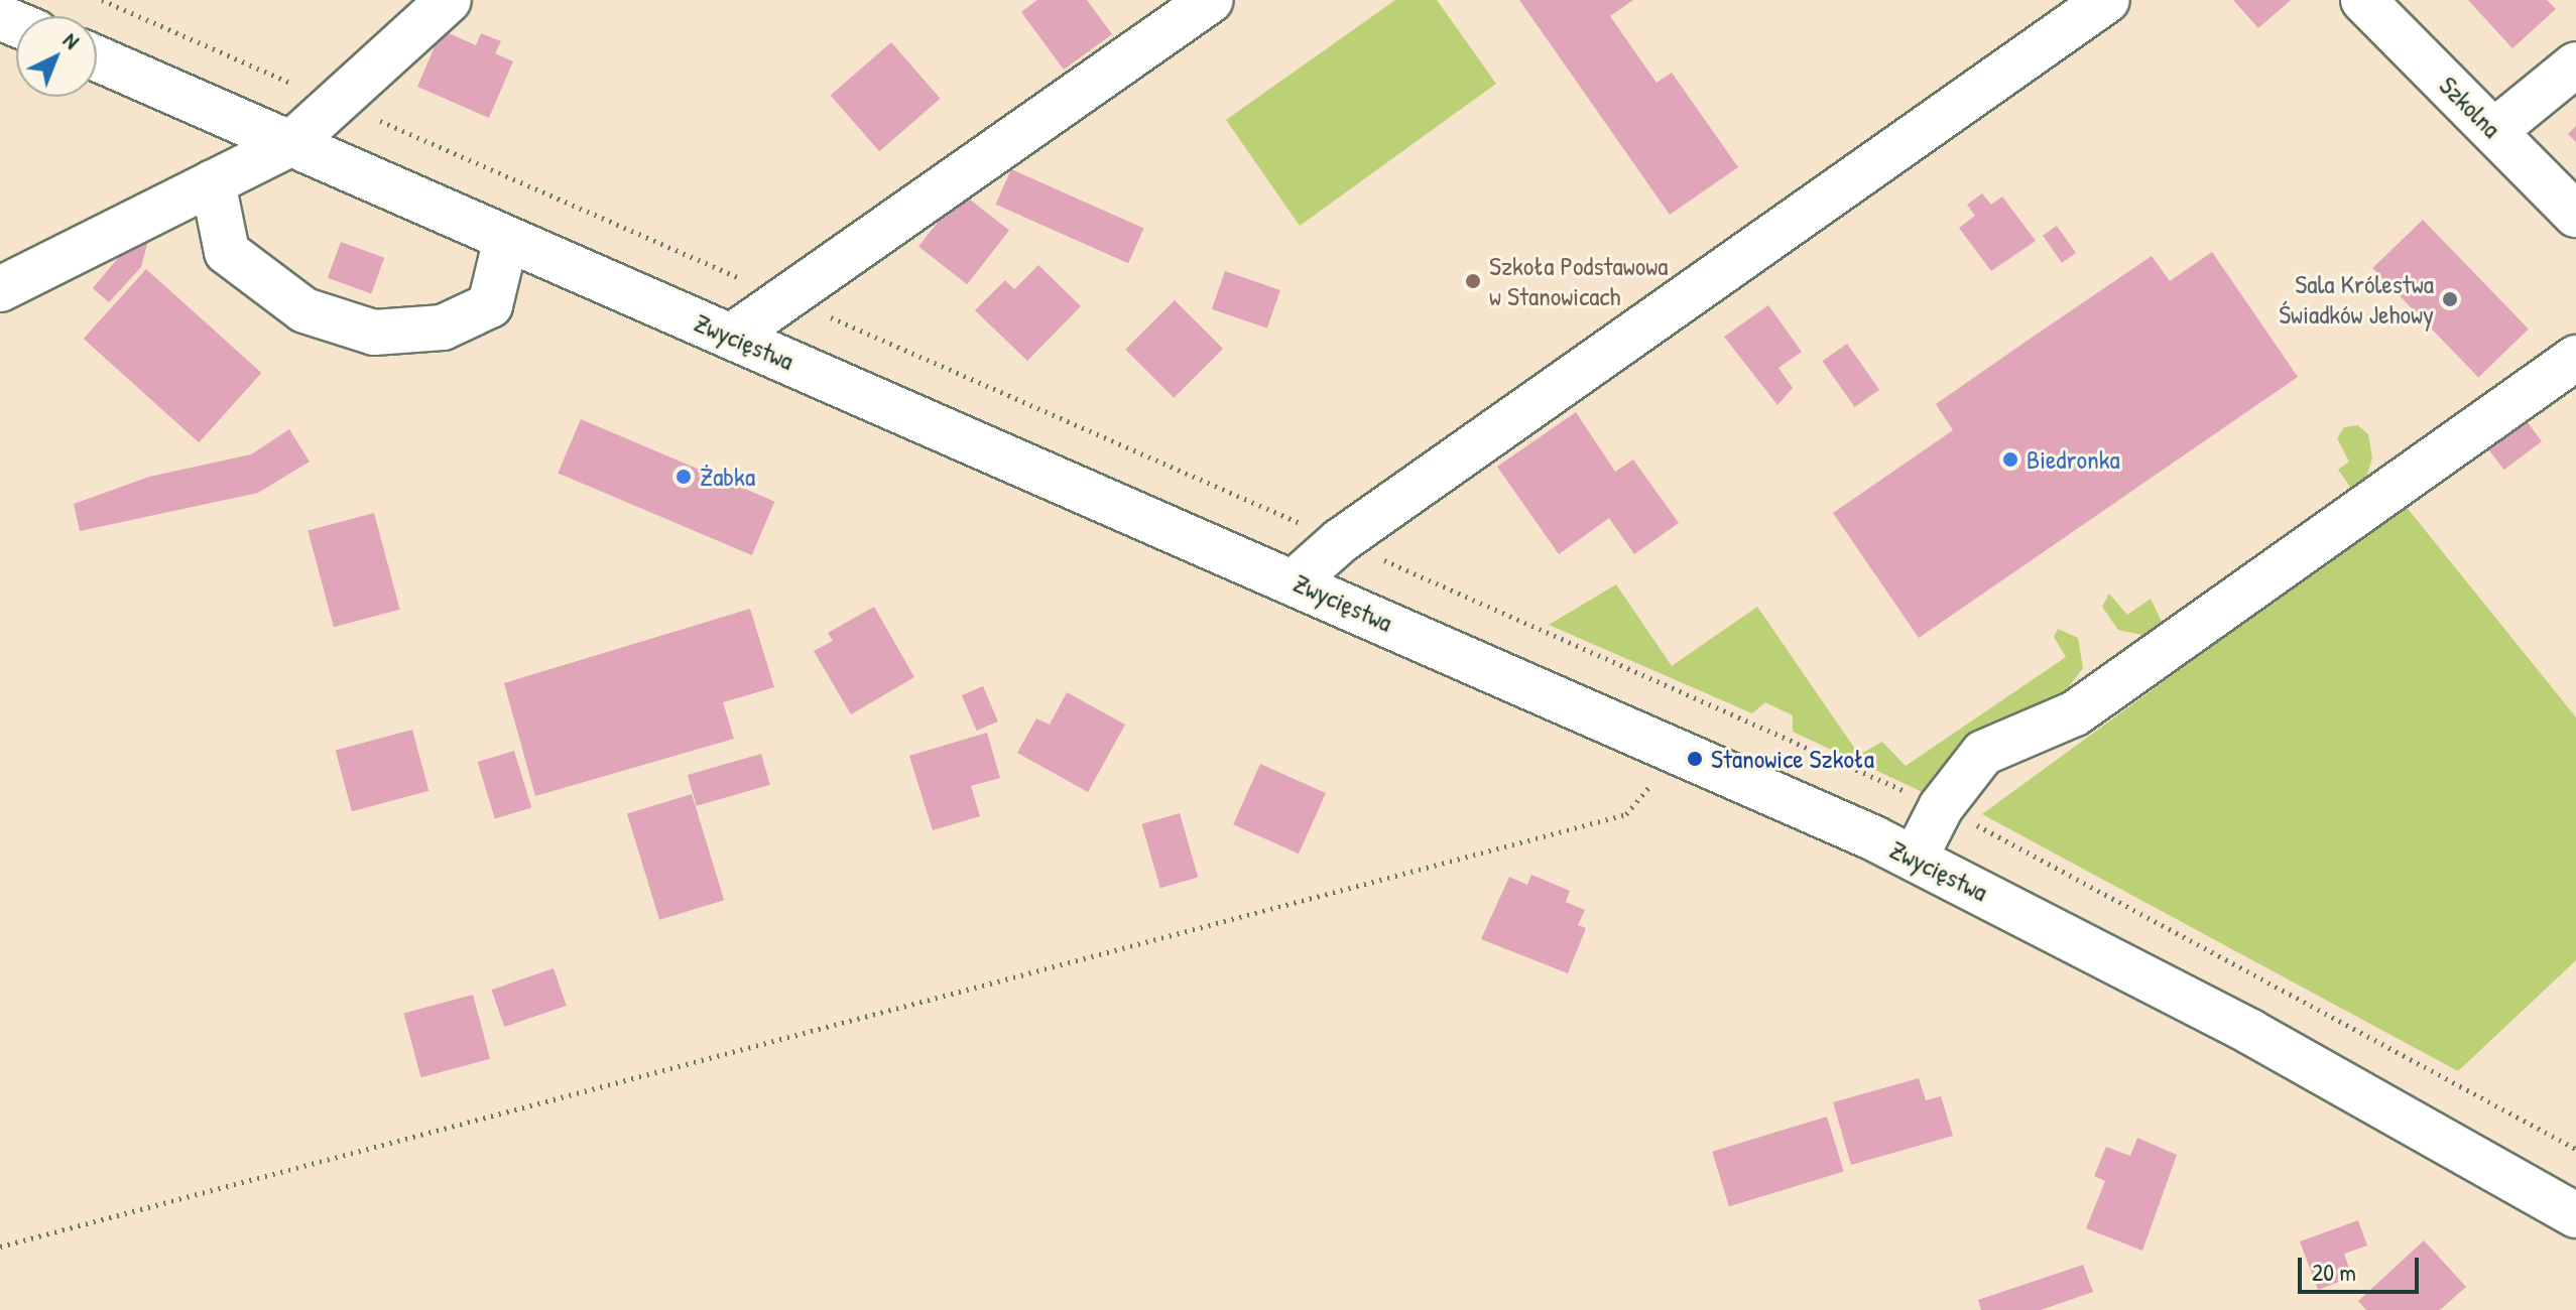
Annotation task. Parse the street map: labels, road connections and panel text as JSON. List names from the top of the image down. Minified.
{"streets":{"main road":["Szkolna","Zwycięstwa"]},"places":["Szkoła Podstawowa w Stanowicach","Sala Królestwa Świadków Jehowy","Biedronka","Żabka","Stanowice Szkoła"],"scale_bar":"20 m","north":"top right"}
